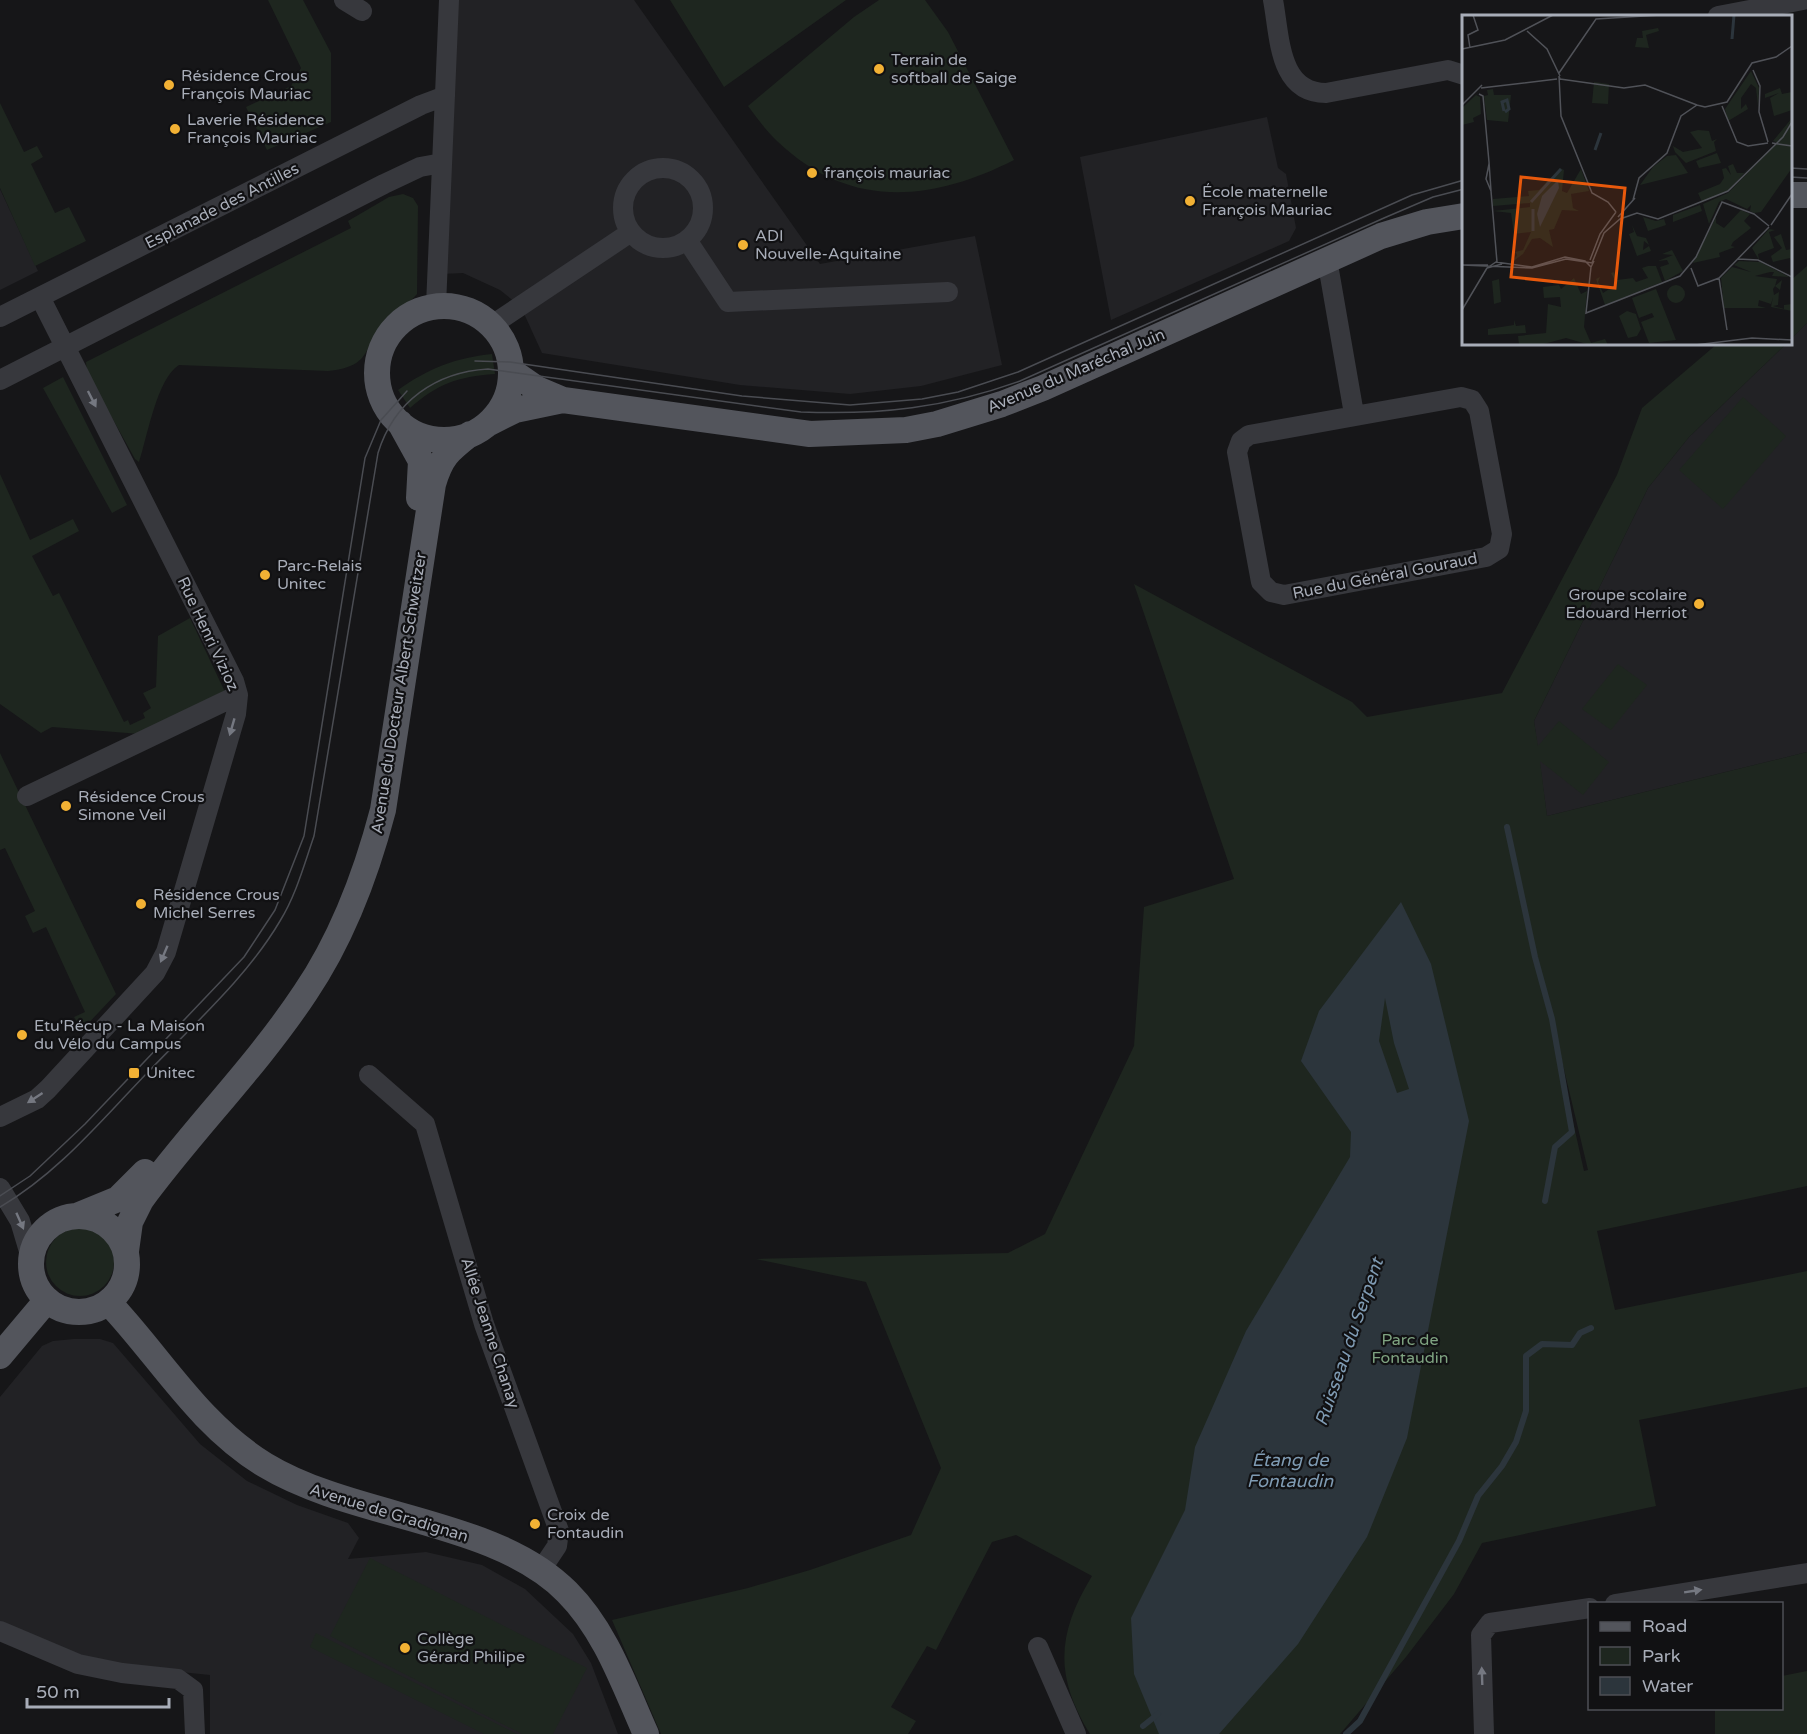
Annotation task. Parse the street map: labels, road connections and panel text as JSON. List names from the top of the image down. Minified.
{"streets":{"main road":["Avenue du Maréchal Juin","Avenue du Docteur Albert Schweitzer","Avenue de Gradignan"],"street":["Esplanade des Antilles","Rue du Général Gouraud","Rue Henri Vizioz","Allée Jeanne Chanay"]},"crossings":[["Esplanade des Antilles","Rue Henri Vizioz"],["Avenue du Maréchal Juin","Avenue du Docteur Albert Schweitzer"],["Avenue du Docteur Albert Schweitzer","Avenue de Gradignan"],["Allée Jeanne Chanay","Avenue de Gradignan"]],"one_way":["Rue Henri Vizioz"],"water":["Ruisseau du Serpent","Étang de Fontaudin"],"parks":["Parc de Fontaudin"],"places":{"other":["Terrain de softball de Saige","Résidence Crous François Mauriac","Laverie Résidence François Mauriac","françois mauriac","École maternelle François Mauriac","ADI Nouvelle-Aquitaine","Parc-Relais Unitec","Groupe scolaire Edouard Herriot","Résidence Crous Simone Veil","Résidence Crous Michel Serres","Etu'Récup - La Maison du Vélo du Campus","Croix de Fontaudin","Collège Gérard Philipe"],"transit":["Unitec"]},"legend":["Road","Park","Water"],"scale_bar":"50 m"}
